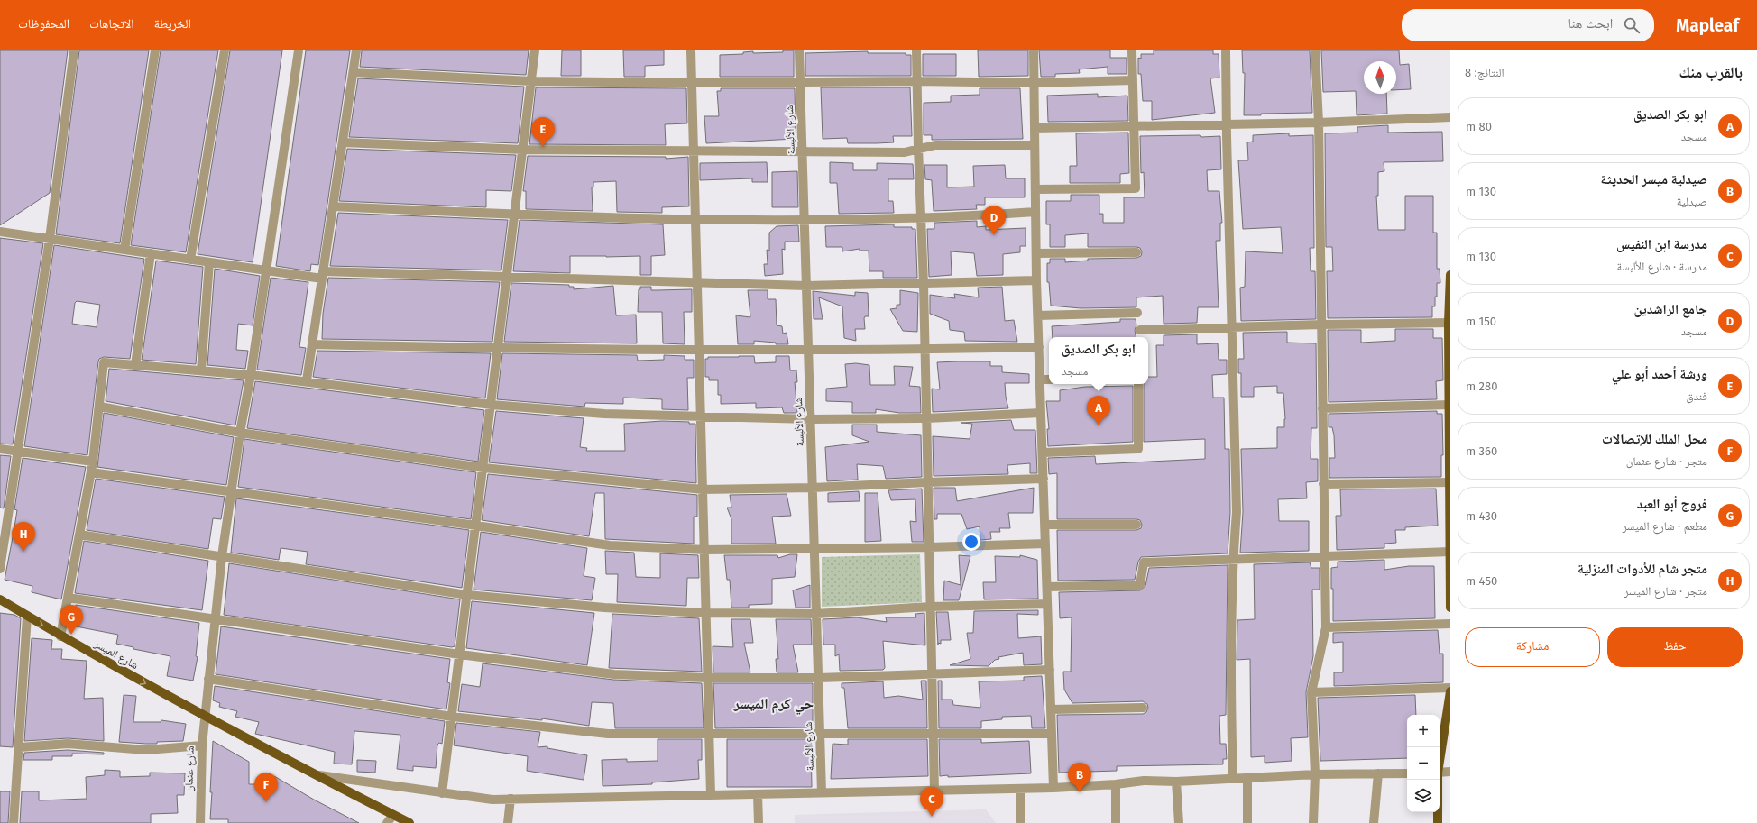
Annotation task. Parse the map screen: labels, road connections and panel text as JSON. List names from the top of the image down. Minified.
{"streets":{"main road":["شارع الميسر"],"street":["شارع الألبسة","شارع عثمان"]},"crossings":[["شارع الميسر","شارع عثمان"]],"one_way":["شارع الميسر"],"districts":["حي كرم الميسر"],"north":"top","page":{"header":"Mapleaf","search":"ابحث هنا","nav":["الخريطة","الاتجاهات","المحفوظات"],"heading":["بالقرب منك","النتائج: 8"],"list":[{"mark":"A","name":"ابو بكر الصديق","note":"مسجد","value":"80 m"},{"mark":"B","name":"صيدلية ميسر الحديثة","note":"صيدلية","value":"130 m"},{"mark":"C","name":"مدرسة ابن النفيس","note":"مدرسة · شارع الألبسة","value":"130 m"},{"mark":"D","name":"جامع الراشدين","note":"مسجد","value":"150 m"},{"mark":"E","name":"ورشة أحمد أبو علي","note":"فندق","value":"280 m"},{"mark":"F","name":"محل الملك للإتصالات","note":"متجر · شارع عثمان","value":"360 m"},{"mark":"G","name":"فروج أبو العبد","note":"مطعم · شارع الميسر","value":"430 m"},{"mark":"H","name":"متجر شام للأدوات المنزلية","note":"متجر · شارع الميسر","value":"450 m"}],"pins":["E","D","A","H","G","B","F","C"],"popup":["ابو بكر الصديق","مسجد"],"buttons":["حفظ","مشاركة"],"map_buttons":["+","−"]}}
